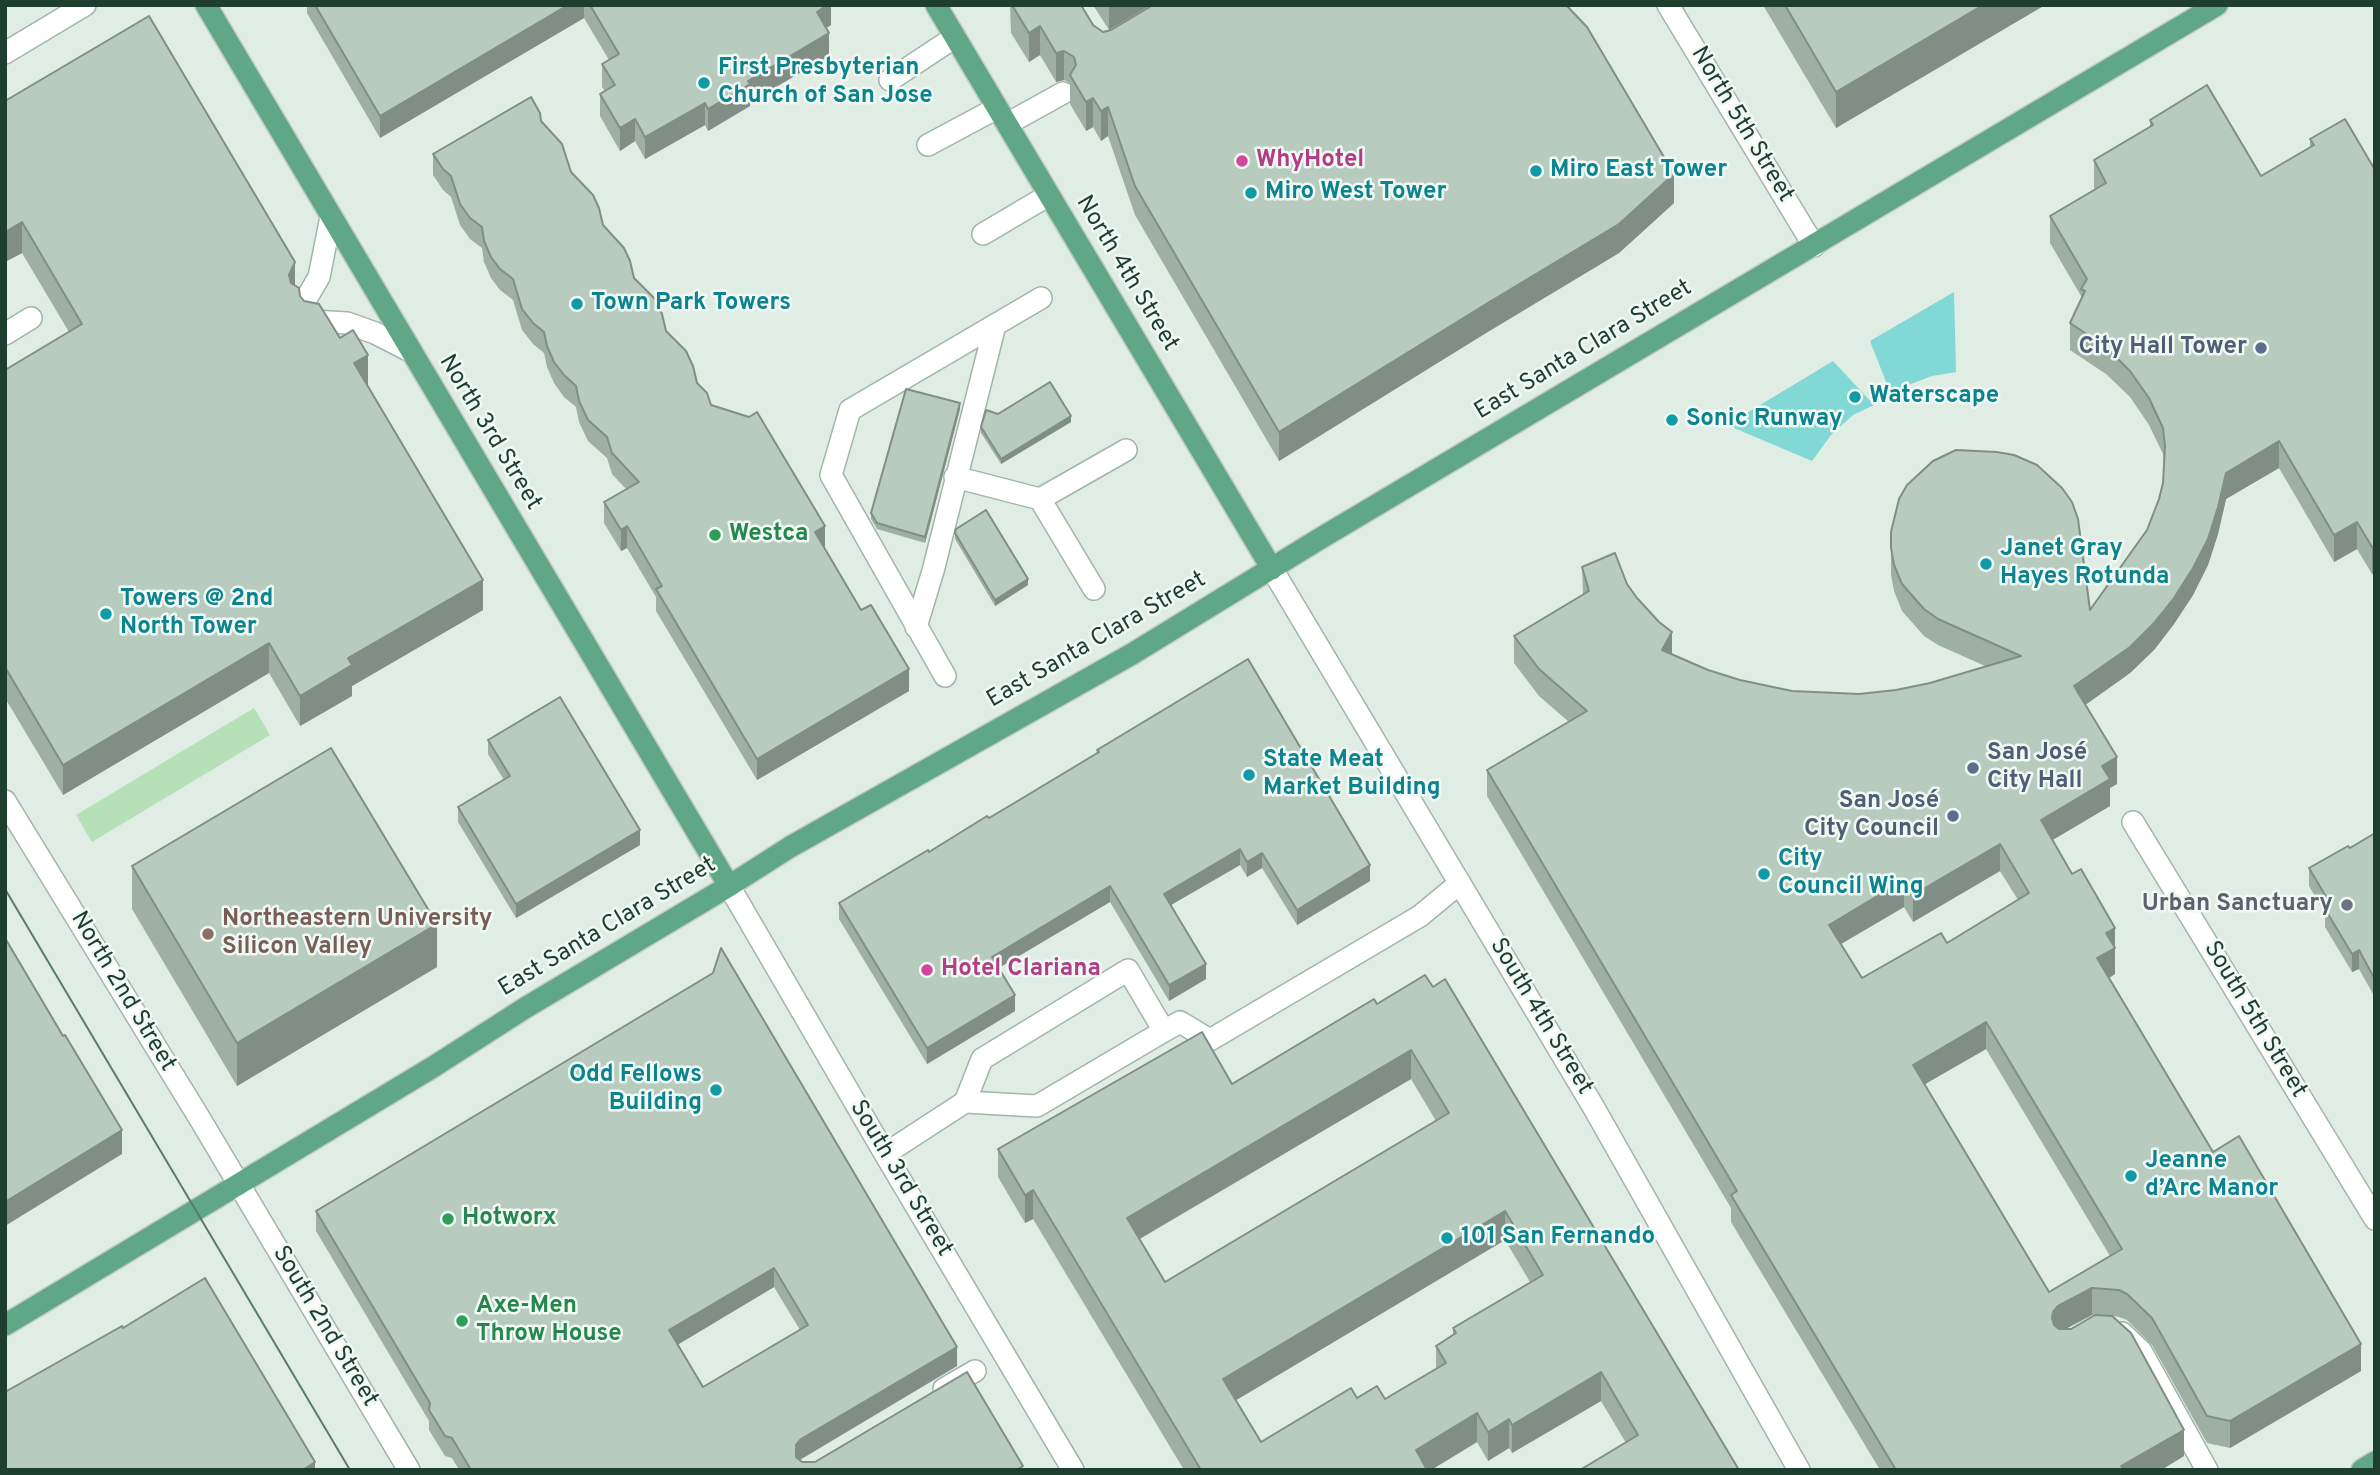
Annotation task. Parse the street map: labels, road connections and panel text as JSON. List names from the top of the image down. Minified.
{"streets":{"main road":["North 4th Street","East Santa Clara Street","North 3rd Street"],"street":["North 5th Street","North 2nd Street","South 4th Street","South 5th Street","South 3rd Street","South 2nd Street"]},"crossings":[["North 5th Street","East Santa Clara Street"],["North 4th Street","East Santa Clara Street"],["North 4th Street","South 4th Street"],["East Santa Clara Street","North 3rd Street"],["East Santa Clara Street","North 2nd Street"],["East Santa Clara Street","South 4th Street"],["East Santa Clara Street","South 3rd Street"],["East Santa Clara Street","South 2nd Street"],["North 3rd Street","South 3rd Street"],["North 2nd Street","South 2nd Street"]],"places":["First Presbyterian Church of San Jose","WhyHotel","Miro East Tower","Miro West Tower","Town Park Towers","City Hall Tower","Waterscape","Sonic Runway","Westca","Janet Gray Hayes Rotunda","Towers @ 2nd North Tower","San José City Hall","State Meat Market Building","San José City Council","City Council Wing","Urban Sanctuary","Northeastern University Silicon Valley","Hotel Clariana","Odd Fellows Building","Jeanne d’Arc Manor","Hotworx","101 San Fernando","Axe-Men Throw House"]}
